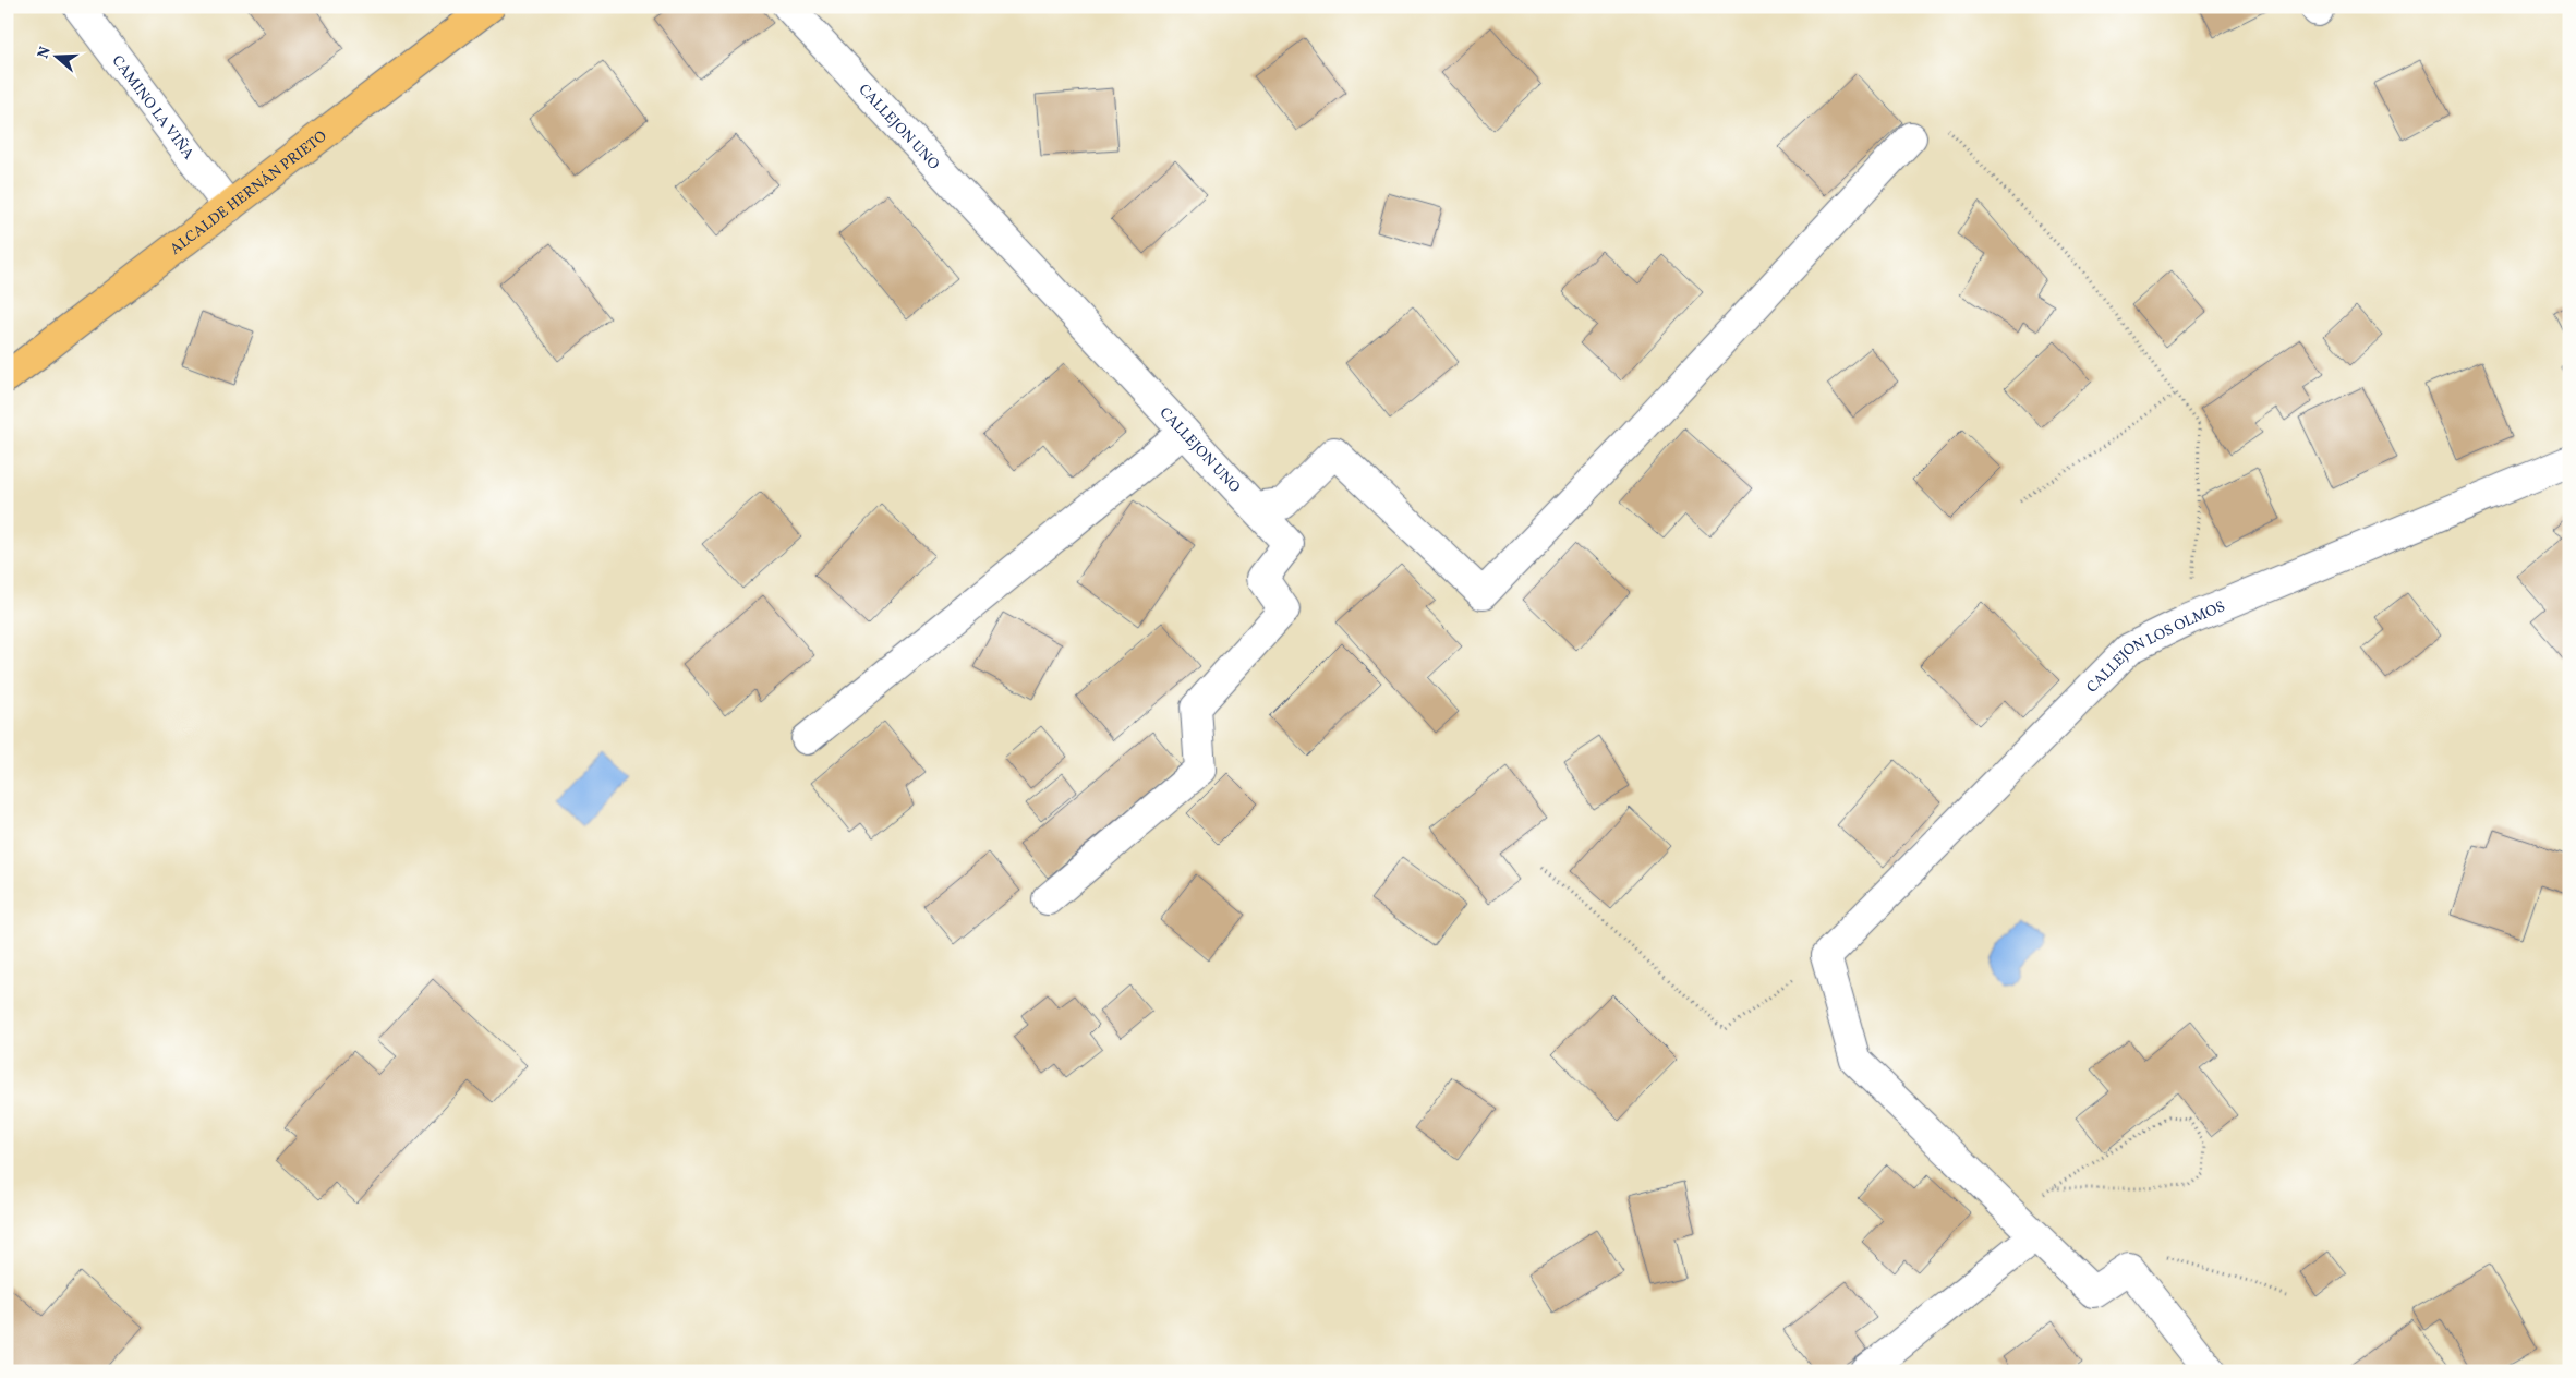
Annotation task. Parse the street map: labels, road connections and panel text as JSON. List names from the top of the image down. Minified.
{"streets":{"main road":["ALCALDE HERNÁN PRIETO"],"street":["CAMINO LA VIÑA","CALLEJON UNO","CALLEJON LOS OLMOS"]},"crossings":[["CAMINO LA VIÑA","ALCALDE HERNÁN PRIETO"]],"north":"left"}
